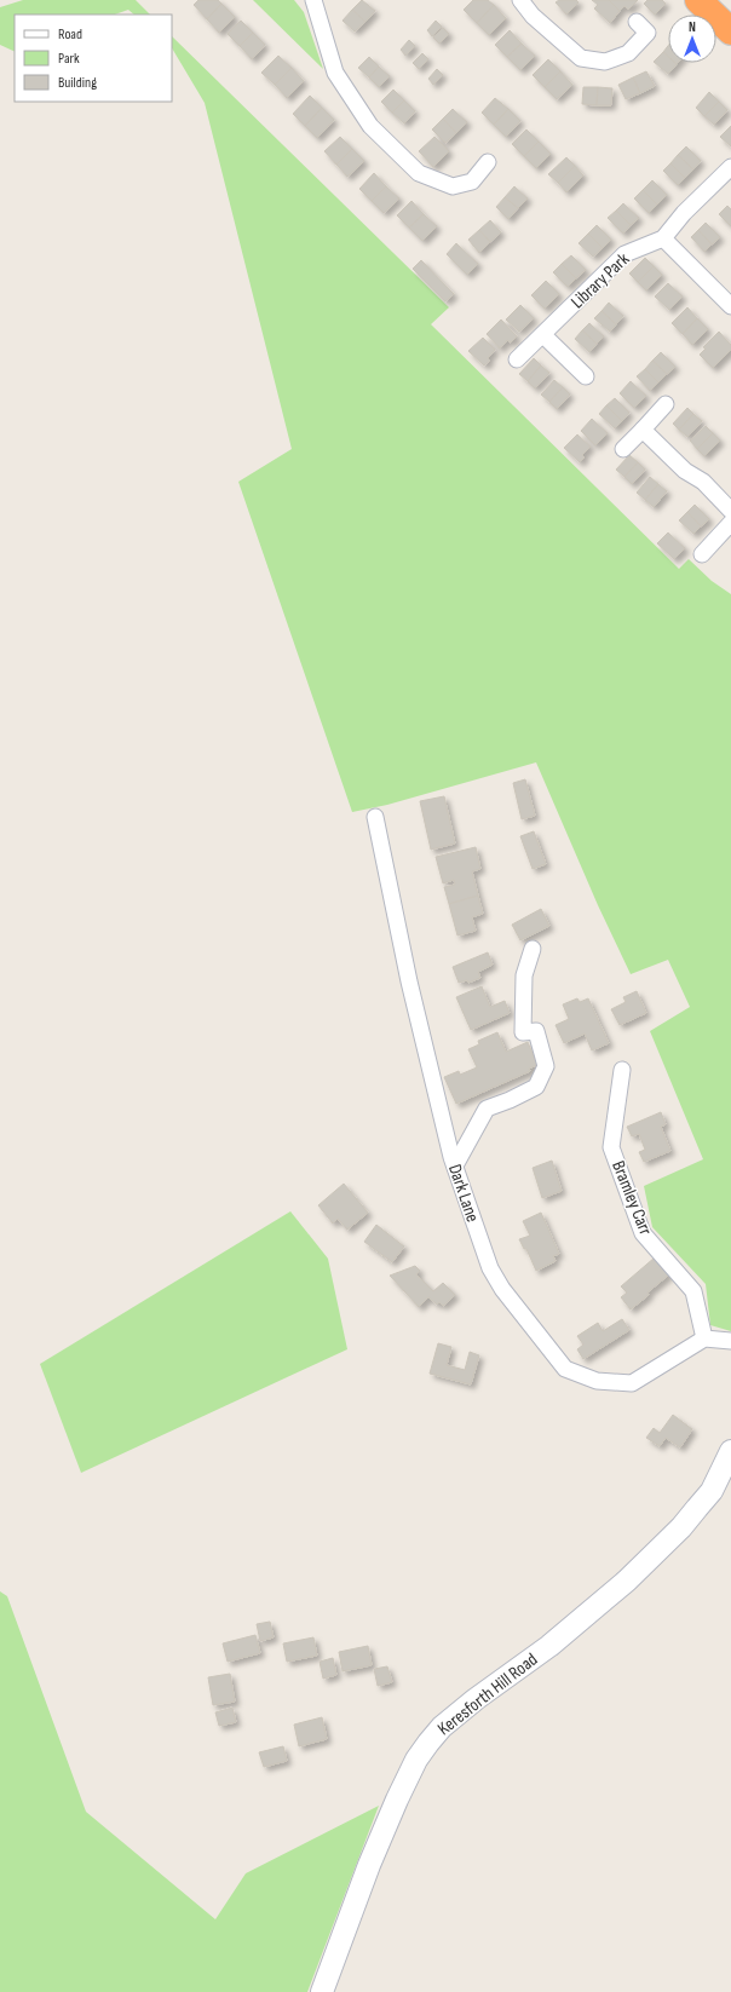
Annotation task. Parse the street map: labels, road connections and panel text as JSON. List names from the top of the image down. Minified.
{"streets":{"main road":["Keresforth Hill Road"],"street":["Library Park","Dark Lane","Bramley Carr"]},"crossings":[["Dark Lane","Bramley Carr"]],"legend":["Road","Park","Building"],"north":"top"}
